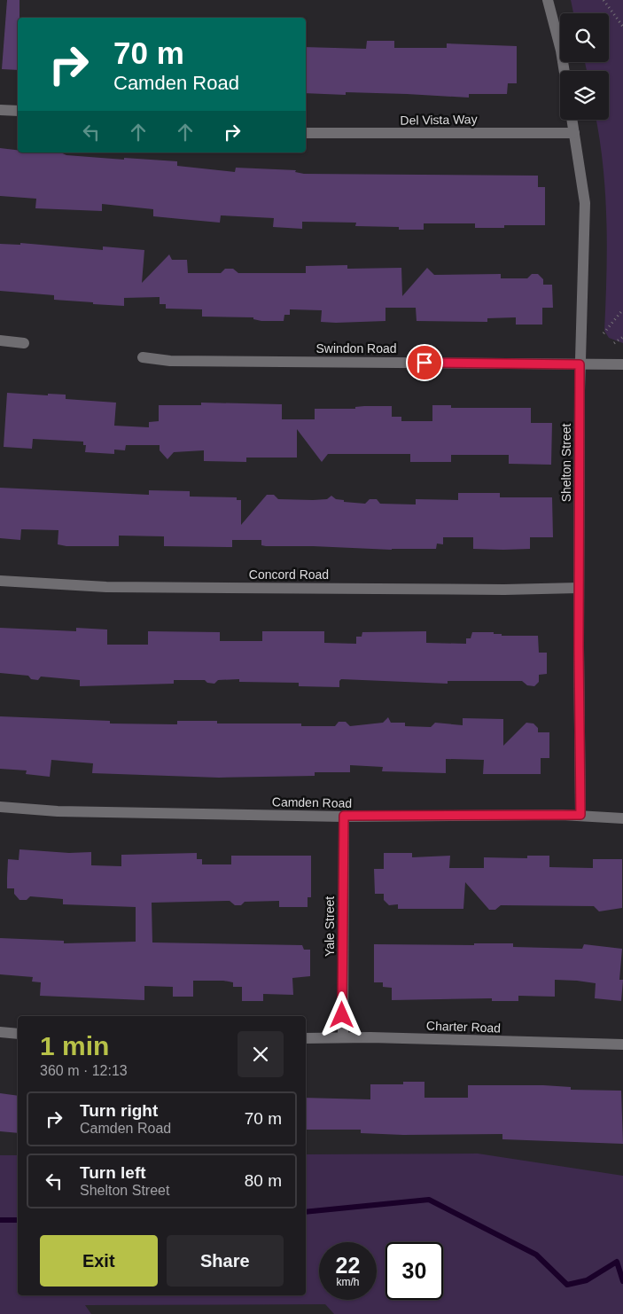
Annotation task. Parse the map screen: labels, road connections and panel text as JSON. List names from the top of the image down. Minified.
{"streets":{"street":["Del Vista Way","Swindon Road","Shelton Street","Concord Road","Camden Road","Yale Street","Charter Road"]},"crossings":[["Del Vista Way","Shelton Street"],["Swindon Road","Shelton Street"],["Shelton Street","Concord Road"],["Shelton Street","Camden Road"],["Camden Road","Yale Street"],["Yale Street","Charter Road"]],"page":{"turn":["70 m","Camden Road"],"heading":["1 min","360 m · 12:13"],"list":[{"name":"Turn right","note":"Camden Road","value":"70 m"},{"name":"Turn left","note":"Shelton Street","value":"80 m"}],"buttons":["Exit","Share"],"speed":"22 km/h","limit":"30"}}
